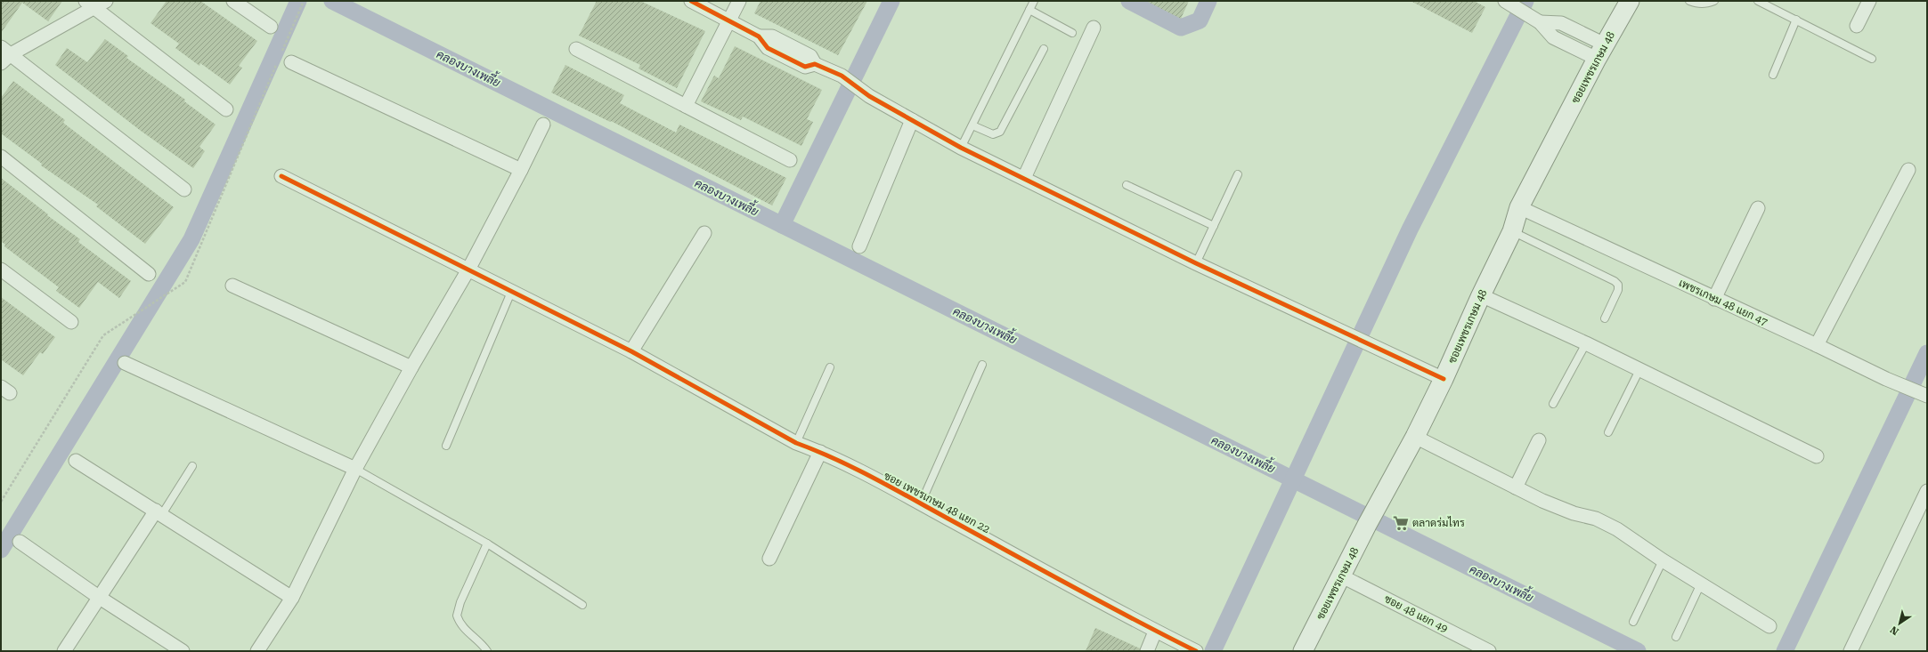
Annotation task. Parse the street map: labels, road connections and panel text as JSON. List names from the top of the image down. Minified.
{"streets":{"street":["ซอยเพชรเกษม 48","เพชรเกษม 48 แยก 47","ซอย เพชรเกษม 48 แยก 22","ซอย 48 แยก 49"]},"crossings":[["ซอยเพชรเกษม 48","เพชรเกษม 48 แยก 47"],["ซอยเพชรเกษม 48","ซอย 48 แยก 49"]],"water":["คลองบางเพลี้ย"],"places":{"supermarket":["ตลาดร่มไทร"]},"north":"bottom left"}
